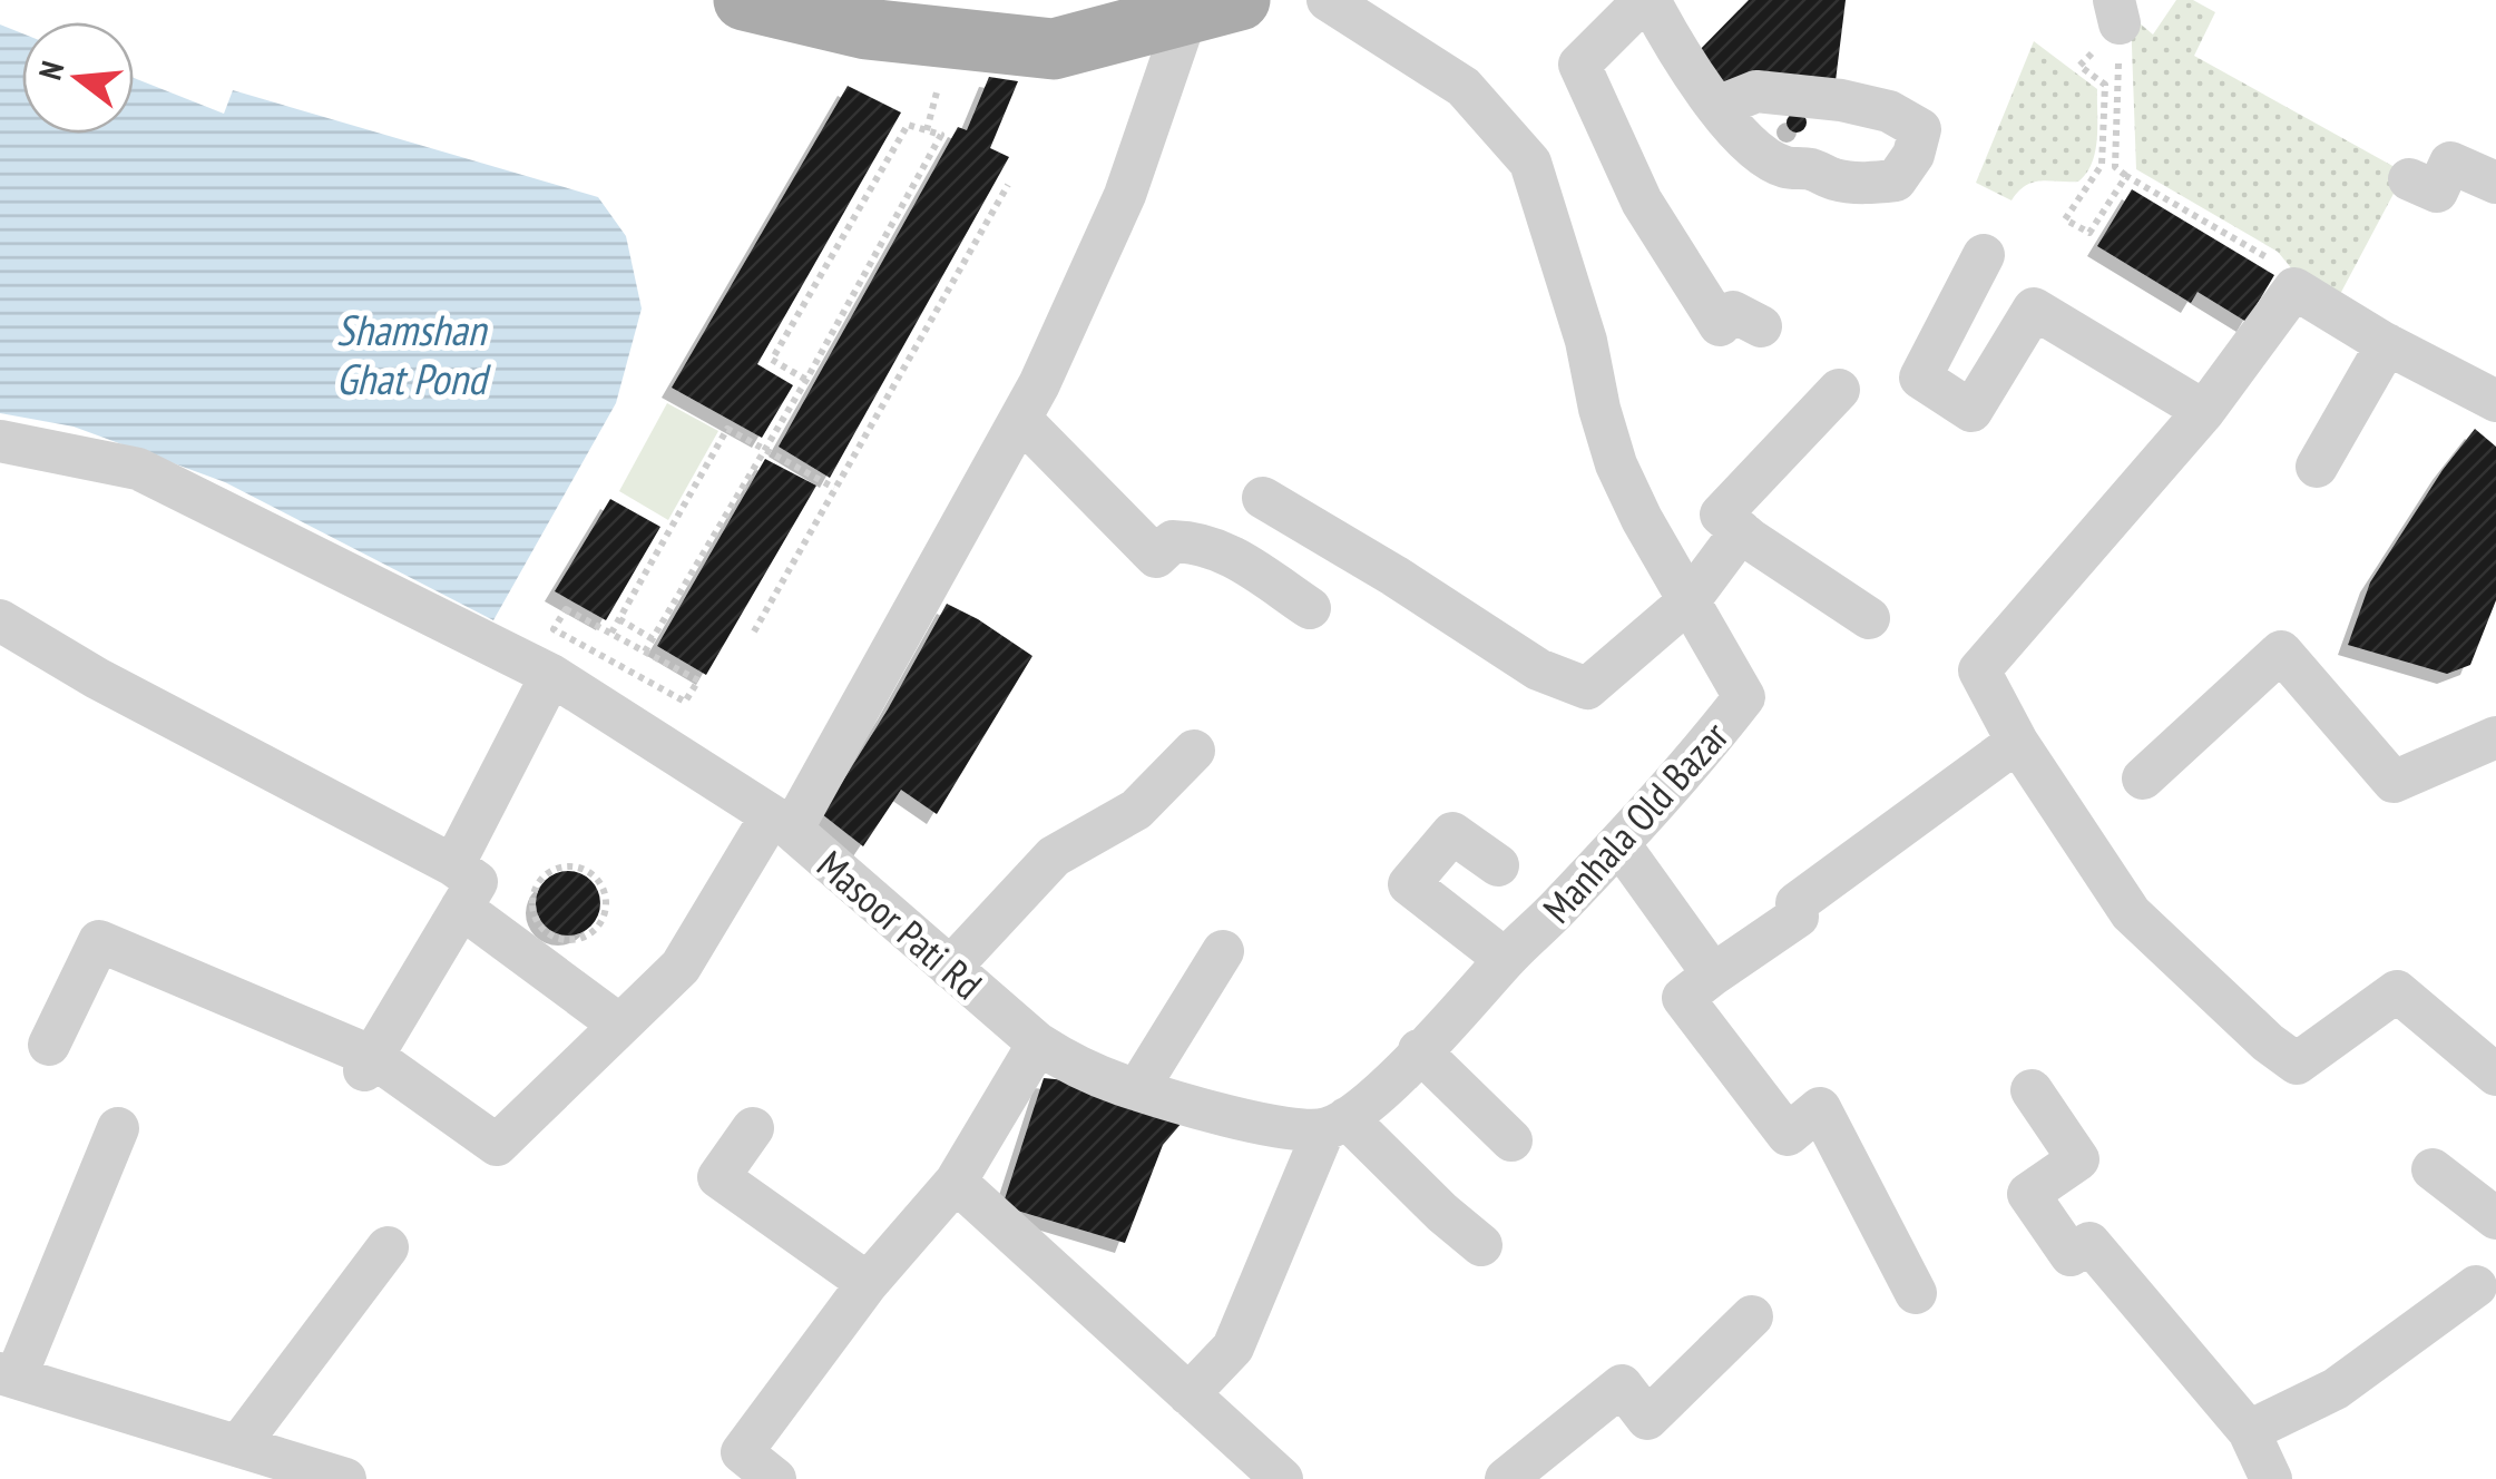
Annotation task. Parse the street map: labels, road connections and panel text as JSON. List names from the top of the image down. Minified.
{"streets":{"street":["Manhala Old Bazar","Masoor Pati Rd"]},"water":["Shamshan Ghat Pond"],"north":"left"}
